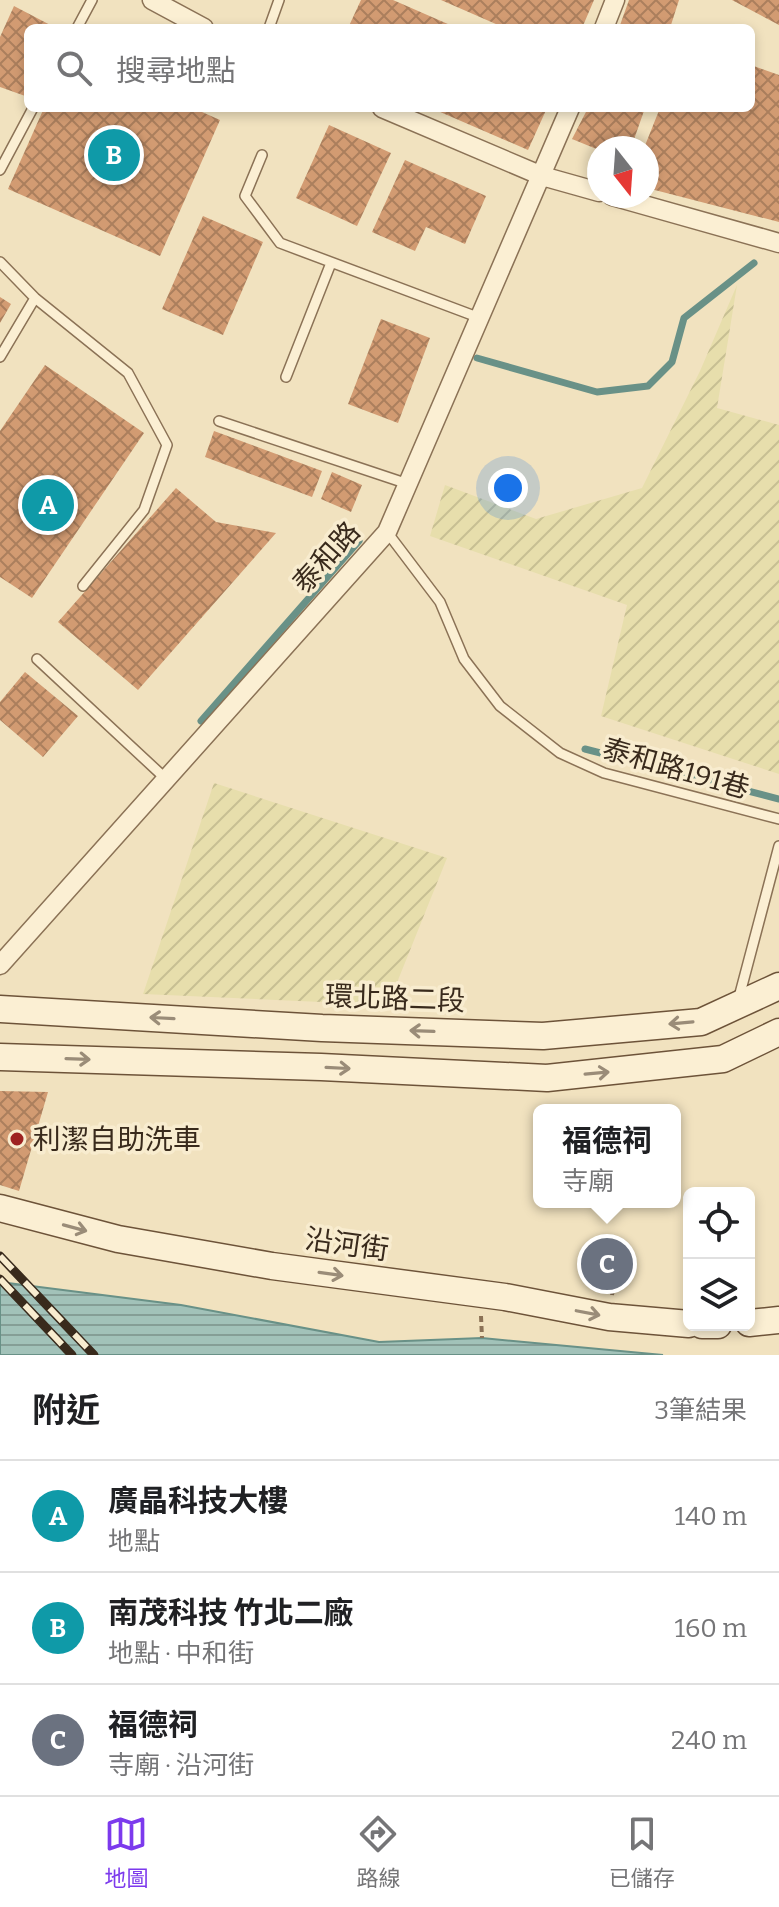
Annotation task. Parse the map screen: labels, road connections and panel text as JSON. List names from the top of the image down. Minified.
{"streets":{"street":["泰和路","環北路二段","沿河街"],"lane":["泰和路191巷"]},"crossings":[["泰和路","泰和路191巷"]],"places":["利潔自助洗車"],"north":"bottom","page":{"search":"搜尋地點","pins":["B","A","C"],"popup":["福德祠","寺廟"],"heading":["附近","3筆結果"],"list":[{"mark":"A","name":"廣晶科技大樓","note":"地點","value":"140 m"},{"mark":"B","name":"南茂科技 竹北二廠","note":"地點 · 中和街","value":"160 m"},{"mark":"C","name":"福德祠","note":"寺廟 · 沿河街","value":"240 m"}],"nav":["地圖","路線","已儲存"]}}
